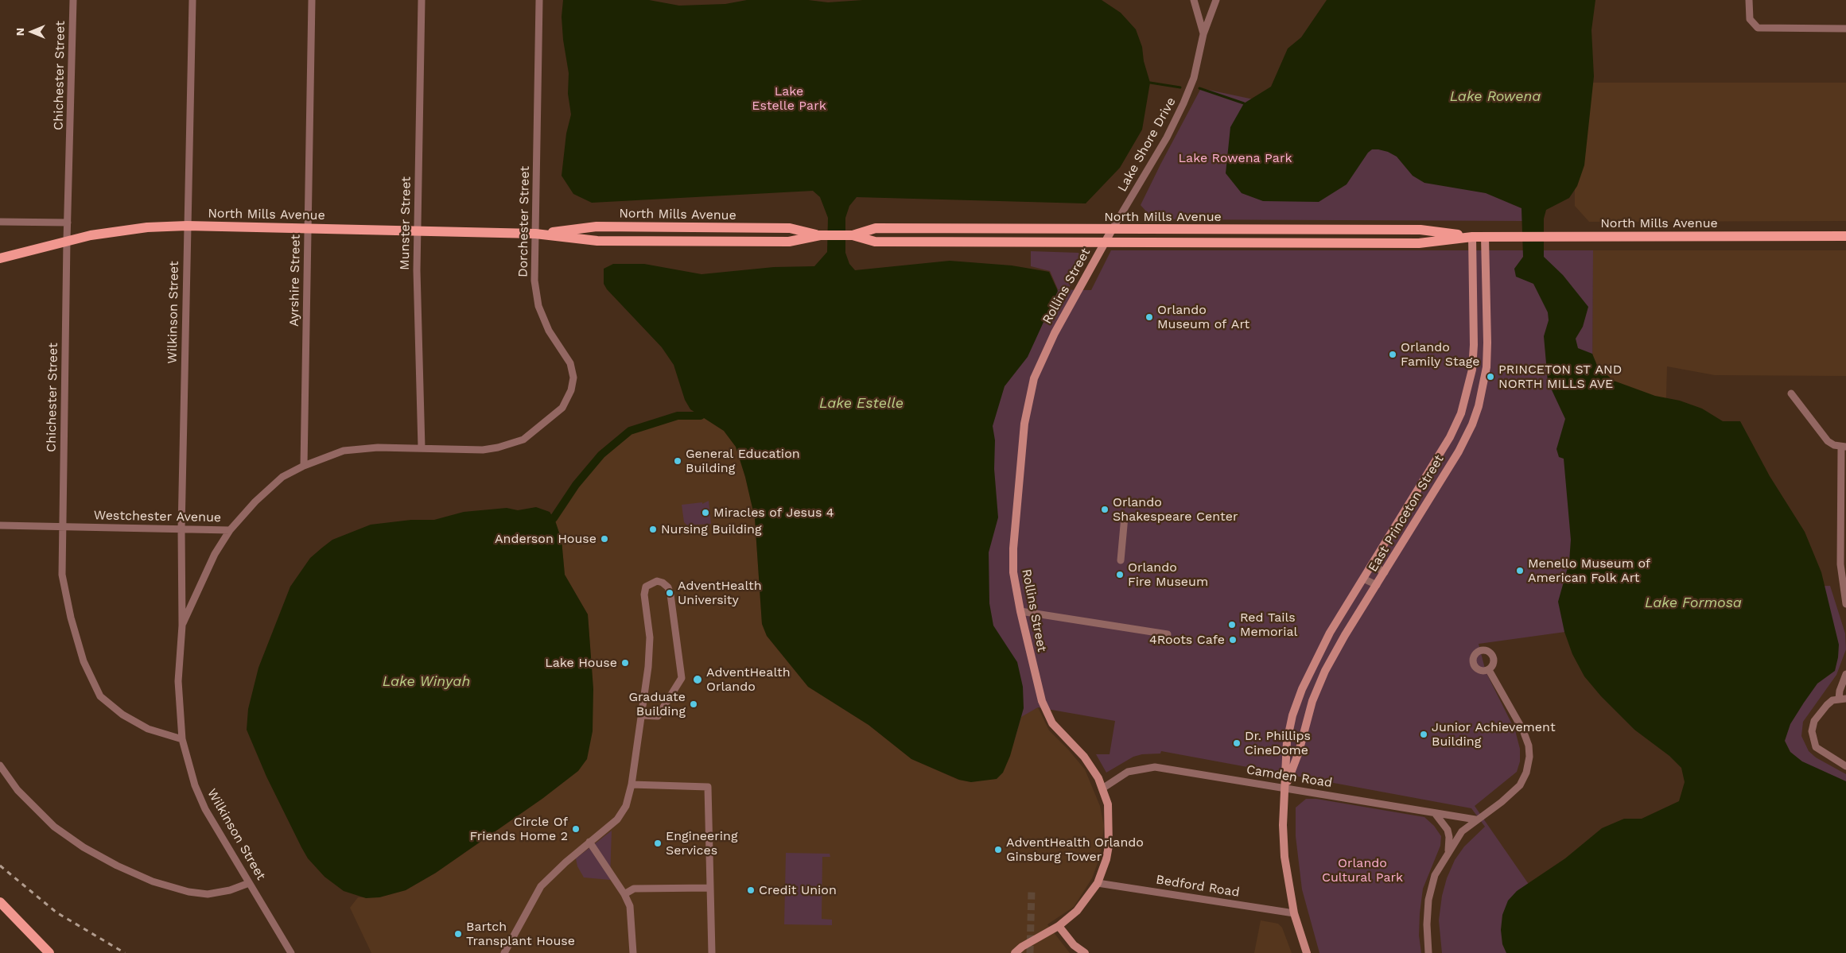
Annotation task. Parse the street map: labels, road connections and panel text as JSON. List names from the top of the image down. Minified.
{"streets":{"main road":["North Mills Avenue","Rollins Street","East Princeton Street"],"street":["Chichester Street","Lake Shore Drive","Dorchester Street","Munster Street","Ayrshire Street","Wilkinson Street","Westchester Avenue","Camden Road","Bedford Road"]},"crossings":[["Chichester Street","North Mills Avenue"],["Chichester Street","Wilkinson Street"],["Chichester Street","Westchester Avenue"],["Lake Shore Drive","North Mills Avenue"],["Lake Shore Drive","Rollins Street"],["North Mills Avenue","Dorchester Street"],["North Mills Avenue","Munster Street"],["North Mills Avenue","Ayrshire Street"],["North Mills Avenue","Rollins Street"],["North Mills Avenue","Wilkinson Street"],["North Mills Avenue","East Princeton Street"],["Dorchester Street","Westchester Avenue"],["Munster Street","Westchester Avenue"],["Ayrshire Street","Westchester Avenue"],["Rollins Street","Camden Road"],["Rollins Street","Bedford Road"],["Wilkinson Street","Westchester Avenue"],["East Princeton Street","Camden Road"],["East Princeton Street","Bedford Road"]],"water":["Lake Rowena","Lake Estelle","Lake Formosa","Lake Winyah"],"parks":["Lake Estelle Park","Lake Rowena Park","Orlando Cultural Park"],"places":["Orlando Museum of Art","Orlando Family Stage","PRINCETON ST AND NORTH MILLS AVE","General Education Building","Orlando Shakespeare Center","Miracles of Jesus 4","Nursing Building","Anderson House","Menello Museum of American Folk Art","Orlando Fire Museum","AdventHealth University","Red Tails Memorial","4Roots Cafe","Lake House","AdventHealth Orlando","Graduate Building","Junior Achievement Building","Dr. Phillips CineDome","Circle Of Friends Home 2","Engineering Services","AdventHealth Orlando Ginsburg Tower","Credit Union","Bartch Transplant House"],"north":"left"}
